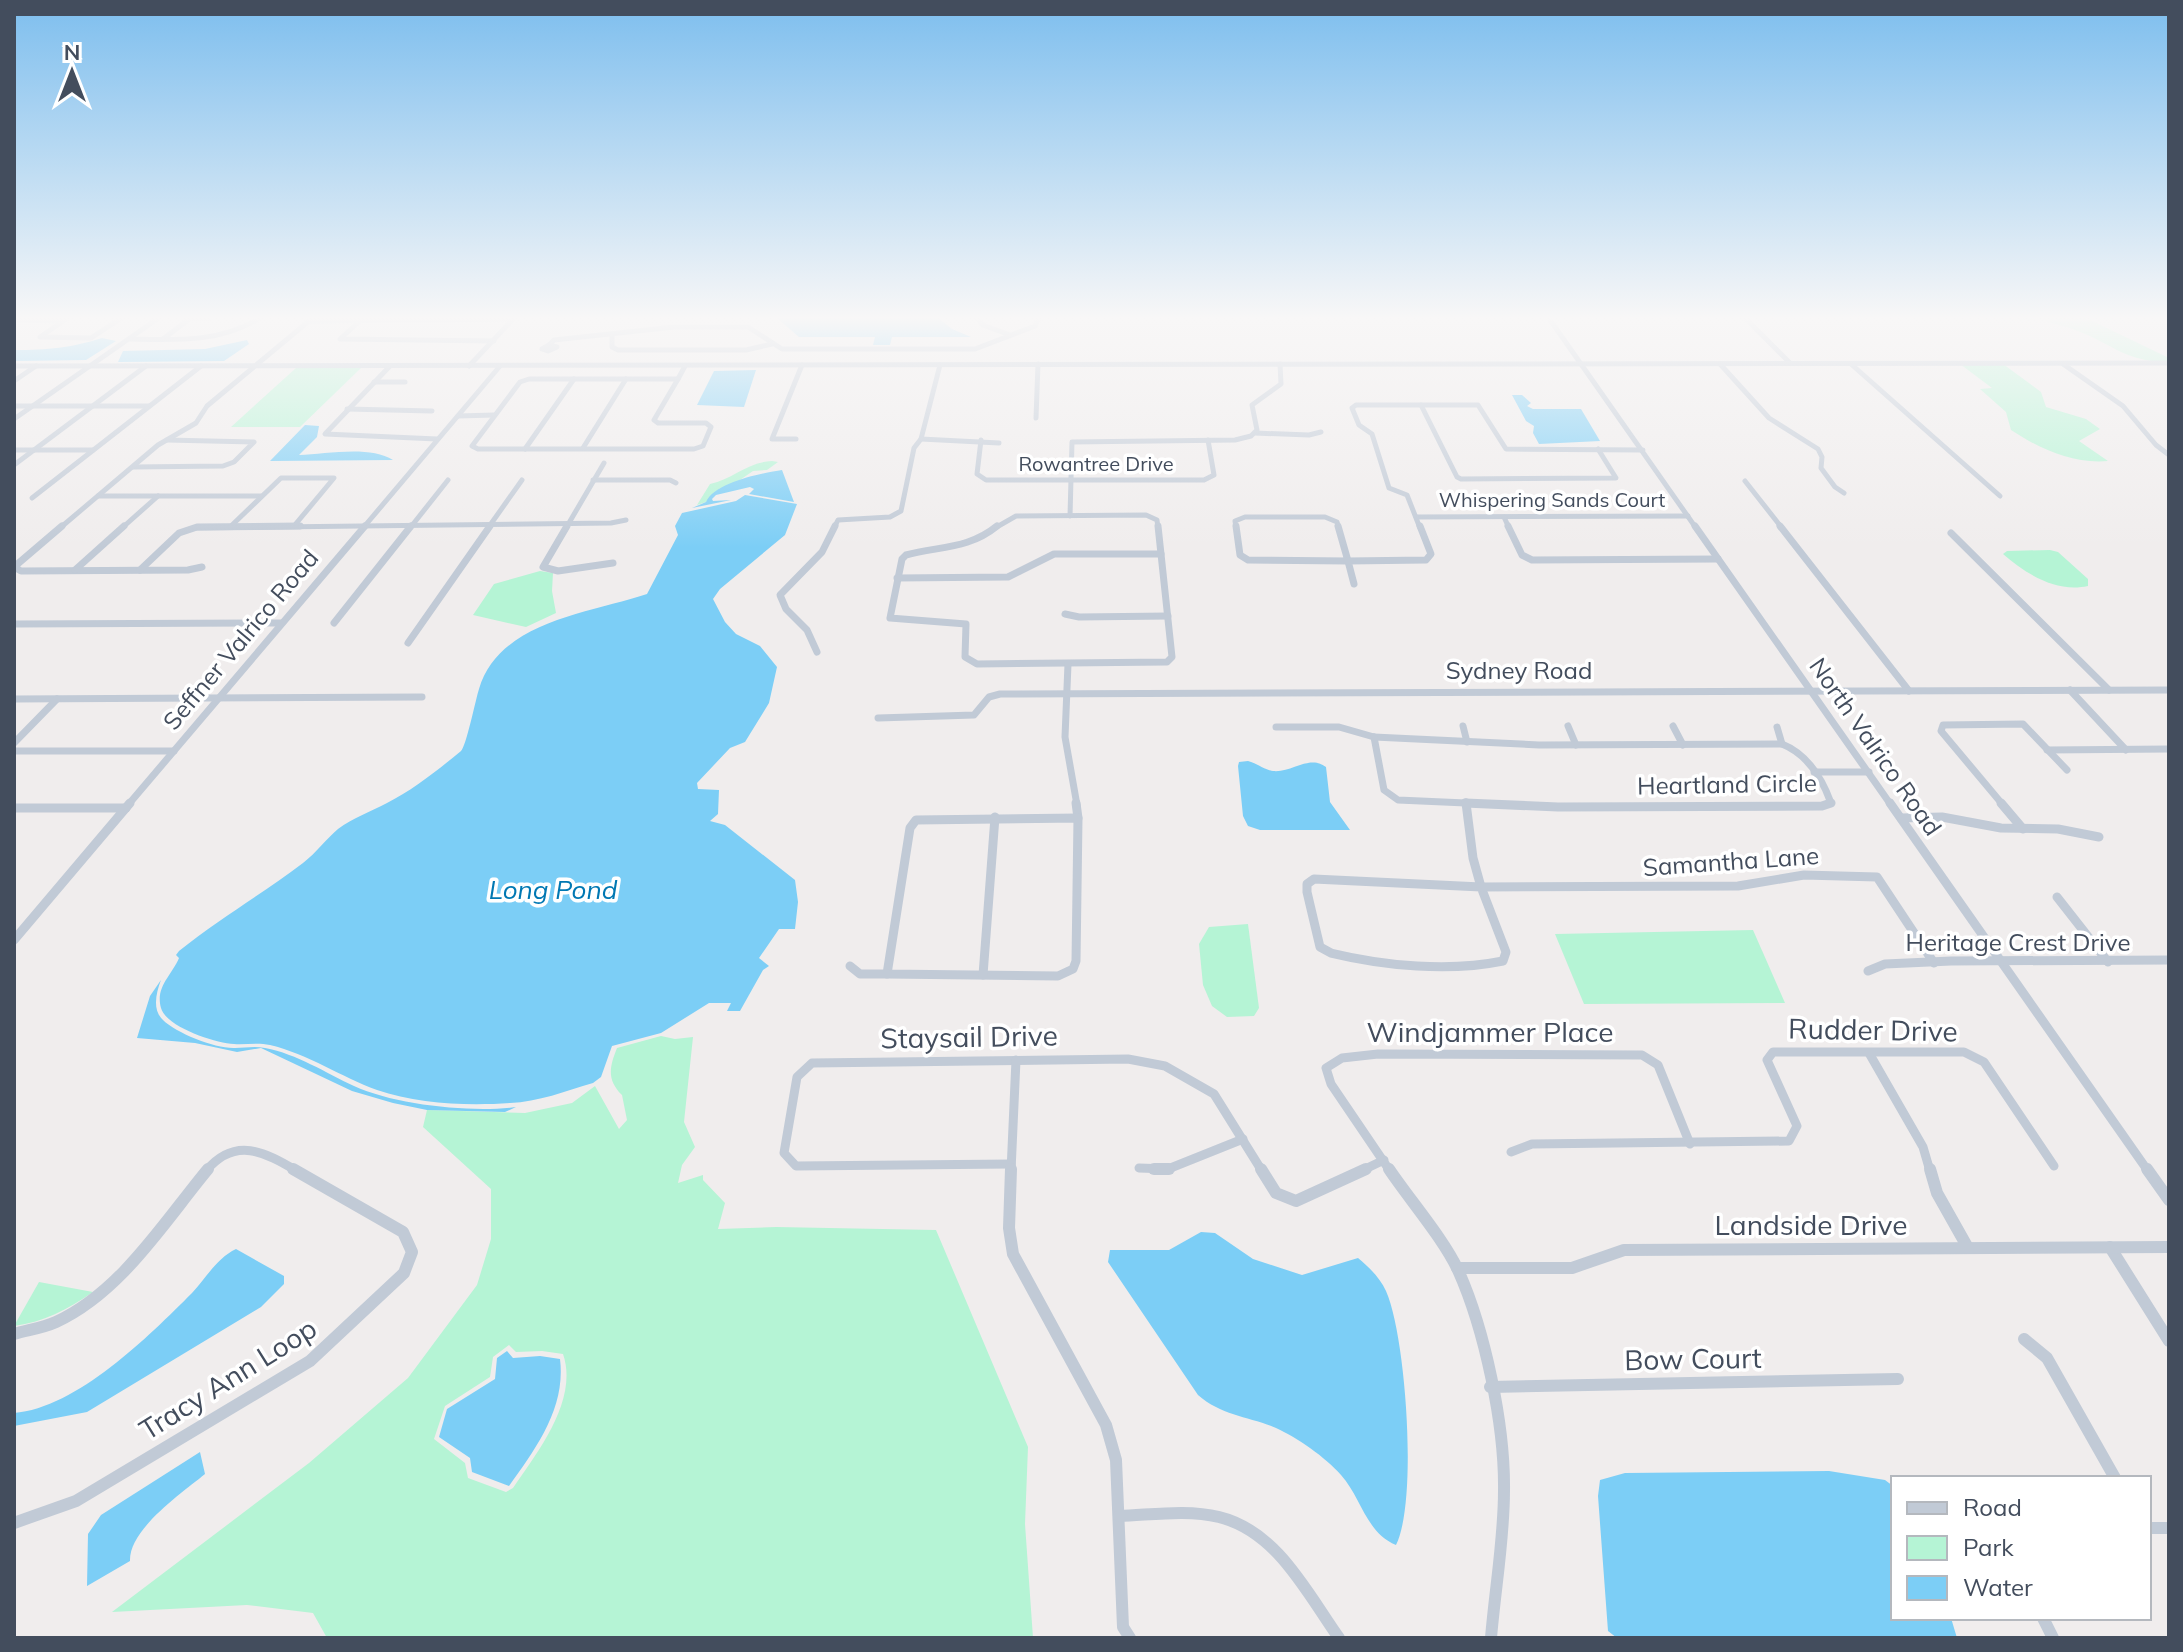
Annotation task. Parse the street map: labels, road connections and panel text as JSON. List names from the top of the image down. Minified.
{"streets":{"street":["Rowantree Drive","Whispering Sands Court","Seffner Valrico Road","Sydney Road","North Valrico Road","Heartland Circle","Samantha Lane","Heritage Crest Drive","Rudder Drive","Windjammer Place","Staysail Drive","Landside Drive","Bow Court","Tracy Ann Loop"]},"crossings":[["Whispering Sands Court","North Valrico Road"],["Sydney Road","North Valrico Road"],["North Valrico Road","Heritage Crest Drive"],["Heartland Circle","Samantha Lane"],["Samantha Lane","Heritage Crest Drive"],["Rudder Drive","Windjammer Place"],["Windjammer Place","Staysail Drive"],["Windjammer Place","Landside Drive"],["Windjammer Place","Bow Court"]],"water":["Long Pond"],"legend":["Road","Park","Water"],"north":"top"}
